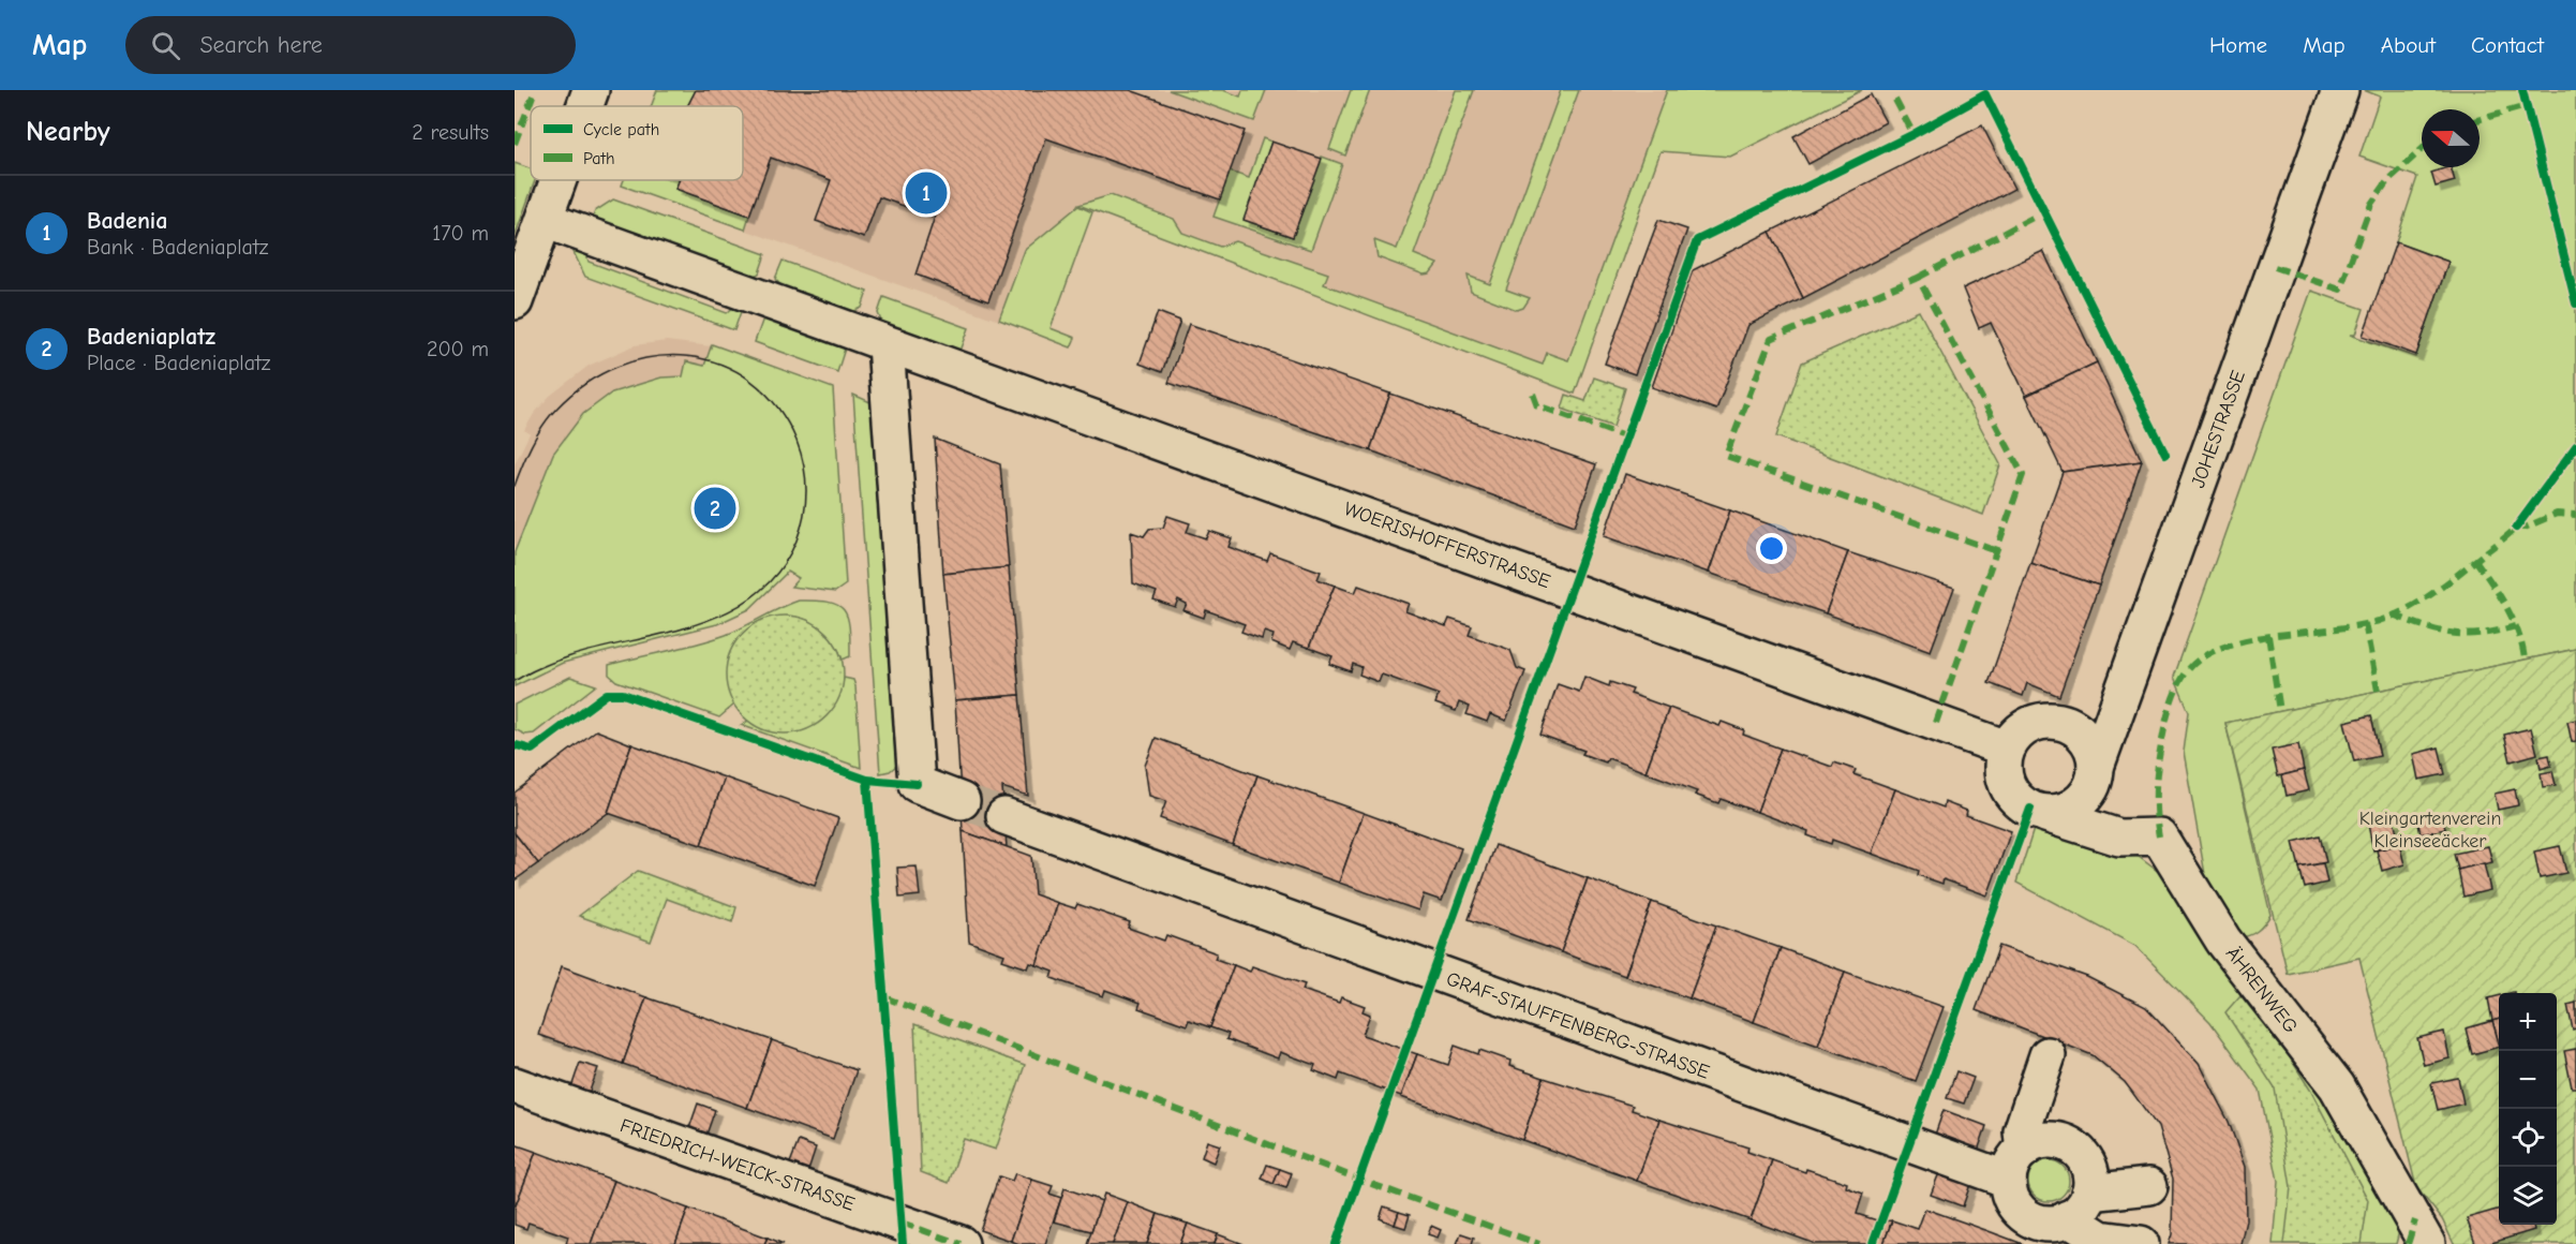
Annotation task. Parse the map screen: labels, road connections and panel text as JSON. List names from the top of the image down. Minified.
{"streets":{"street":["JOHESTRASSE","WOERISHOFFERSTRASSE","ÄHRENWEG","GRAF-STAUFFENBERG-STRASSE","FRIEDRICH-WEICK-STRASSE"]},"crossings":[["JOHESTRASSE","WOERISHOFFERSTRASSE"],["JOHESTRASSE","ÄHRENWEG"],["WOERISHOFFERSTRASSE","ÄHRENWEG"]],"parks":["Kleingartenverein Kleinseeäcker"],"legend":["Cycle path","Path"],"north":"left","page":{"header":"Map","search":"Search here","nav":["Home","Map","About","Contact"],"heading":["Nearby","2 results"],"pins":["1","2"],"list":[{"mark":"1","name":"Badenia","note":"Bank · Badeniaplatz","value":"170 m"},{"mark":"2","name":"Badeniaplatz","note":"Place · Badeniaplatz","value":"200 m"}],"map_buttons":["+","−"]}}
